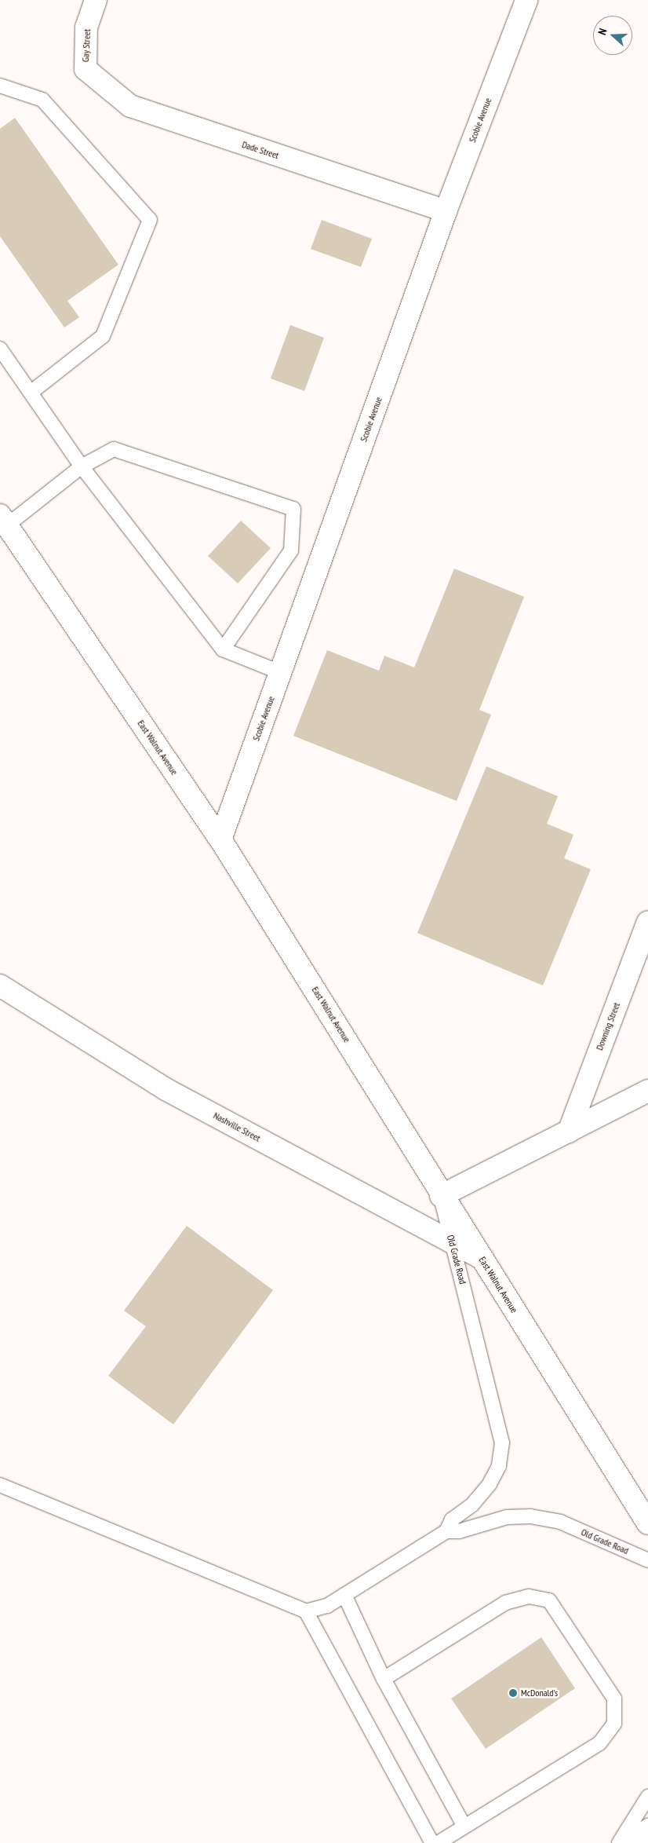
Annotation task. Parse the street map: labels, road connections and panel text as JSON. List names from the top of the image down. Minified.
{"streets":{"street":["Gay Street","Scobie Avenue","Dade Street","East Walnut Avenue","Downing Street","Nashville Street"],"lane":["Old Grade Road"]},"crossings":[["Gay Street","Dade Street"],["Scobie Avenue","Dade Street"],["Scobie Avenue","East Walnut Avenue"],["East Walnut Avenue","Nashville Street"],["East Walnut Avenue","Old Grade Road"],["Nashville Street","Old Grade Road"]],"places":["McDonald's"],"north":"left"}
